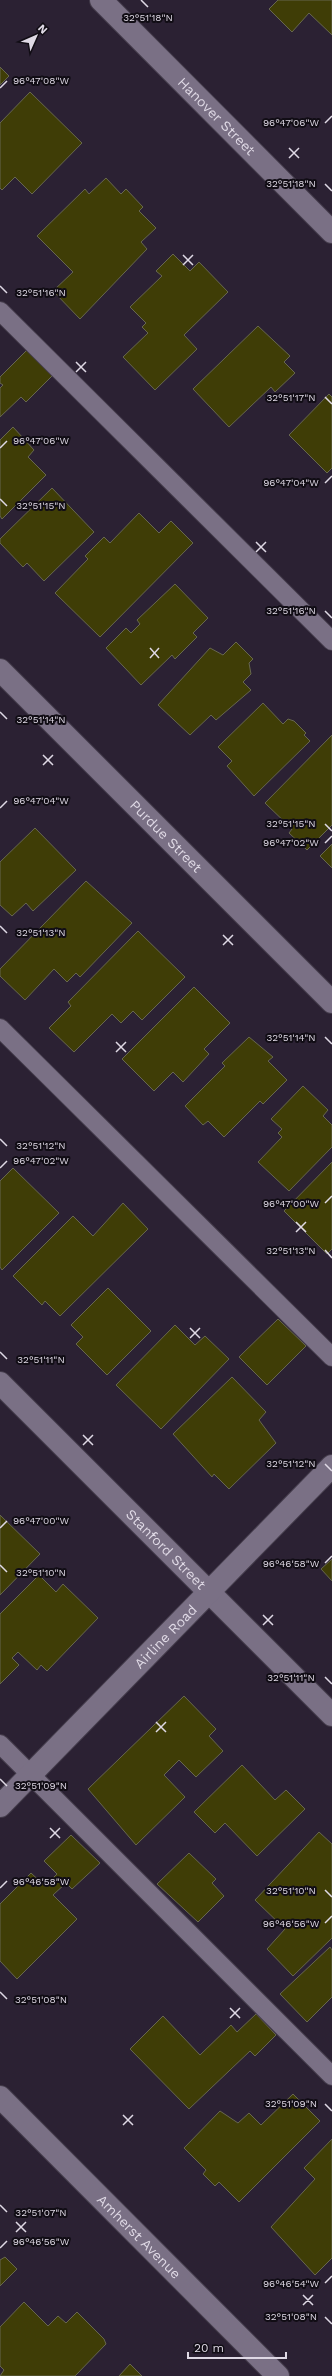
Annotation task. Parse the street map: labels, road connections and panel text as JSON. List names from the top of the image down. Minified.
{"streets":{"street":["Hanover Street","Purdue Street","Stanford Street","Airline Road","Amherst Avenue"]},"crossings":[["Stanford Street","Airline Road"]],"scale_bar":"20 m","north":"top right","coordinates":["32°51'18\"N","96°47'08\"W","96°47'06\"W","32°51'16\"N","32°51'17\"N","96°47'04\"W","32°51'15\"N","32°51'14\"N","96°47'02\"W","32°51'13\"N","32°51'12\"N","96°47'00\"W","32°51'11\"N","96°46'58\"W","32°51'10\"N","32°51'09\"N","96°46'56\"W","32°51'08\"N","32°51'07\"N","96°46'54\"W"]}
